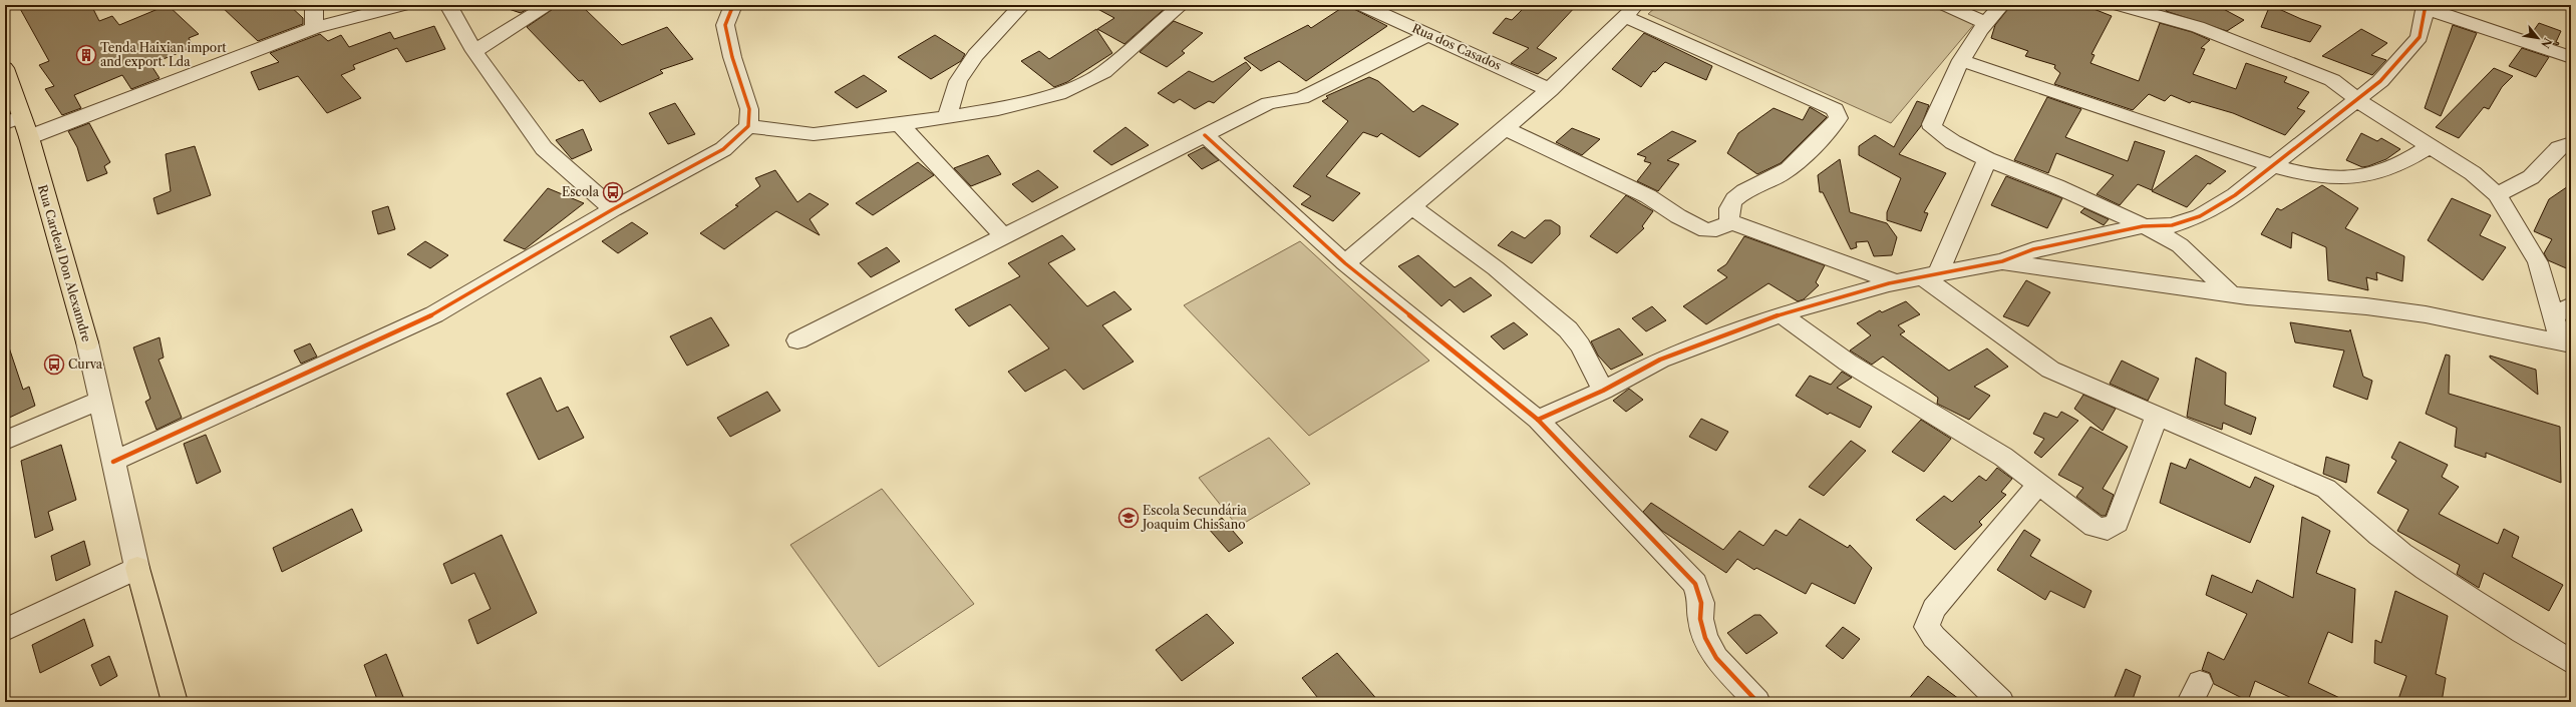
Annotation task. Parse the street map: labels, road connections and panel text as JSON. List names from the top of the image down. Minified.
{"streets":{"main road":["Rua Cardeal Don Alexamdre"],"street":["Rua dos Casados"]},"places":{"building":["Tenda Haixian import and export. Lda"],"bus stop":["Escola","Curva"],"school or university":["Escola Secundária Joaquim Chissano"]},"north":"bottom right"}
